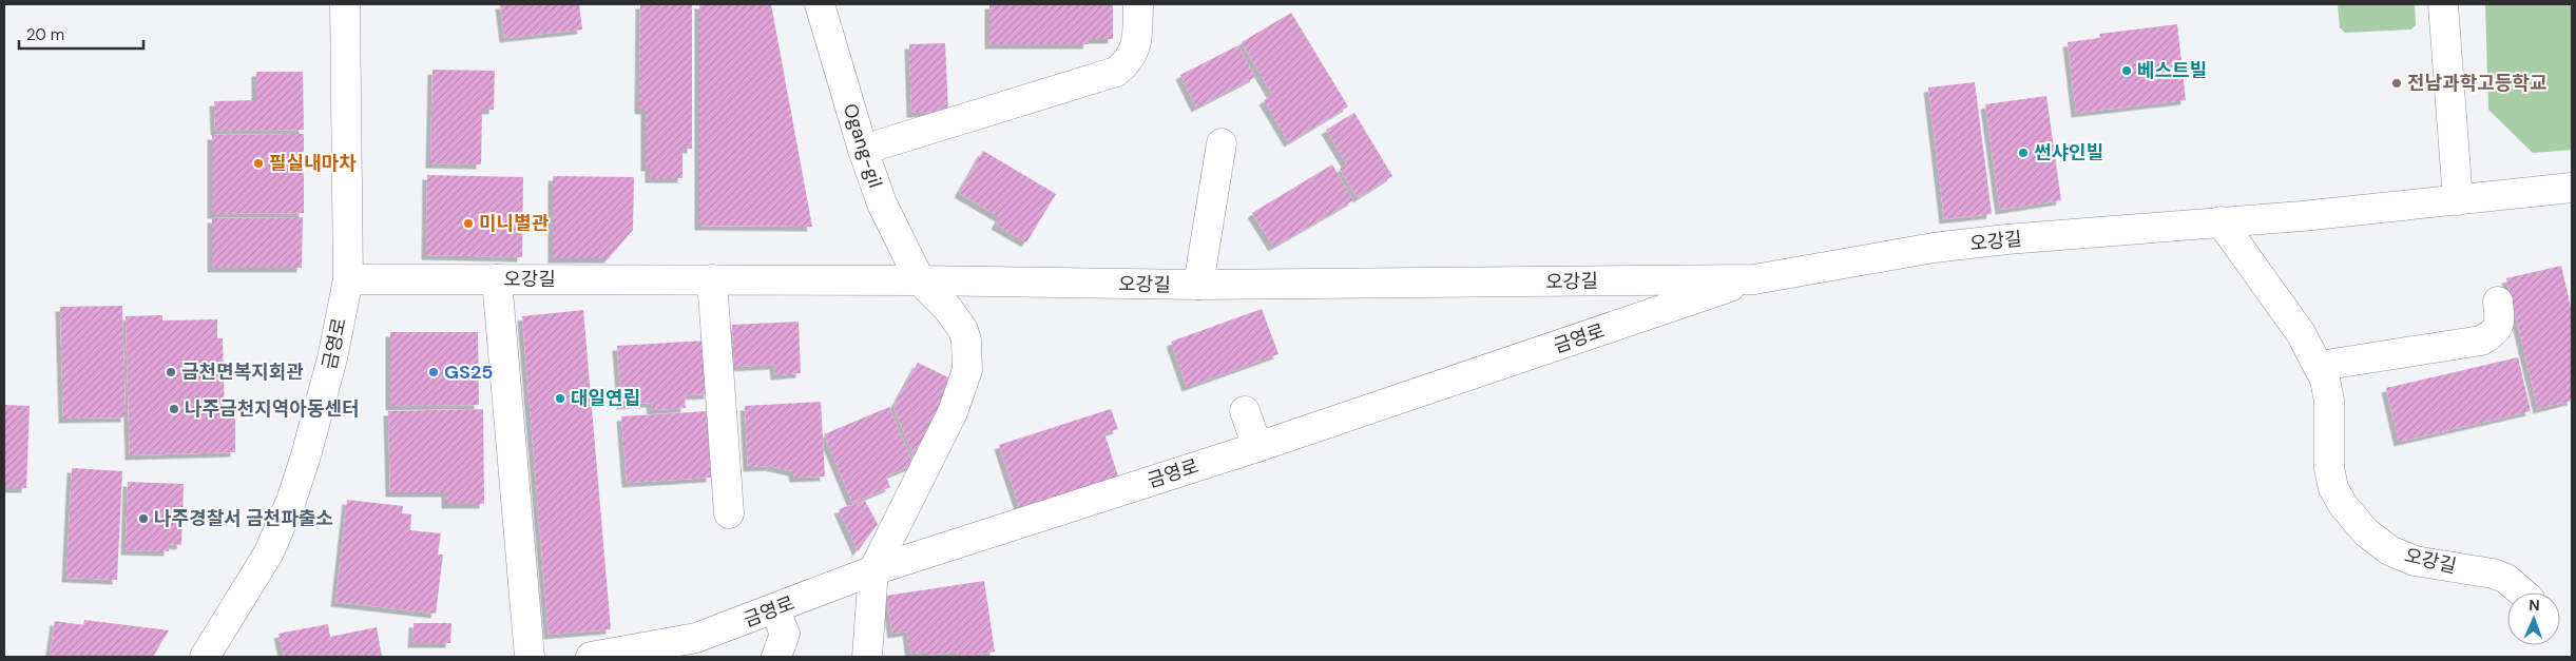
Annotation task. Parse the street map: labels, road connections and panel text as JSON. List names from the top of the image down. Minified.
{"streets":{"street":["Ogang-gil","오강길","금영로"]},"crossings":[["Ogang-gil","오강길"],["오강길","금영로"]],"places":["베스트빌","전남과학고등학교","썬샤인빌","필실내마차","미니별관","금천면복지회관","GS25","대일연립","나주금천지역아동센터","나주경찰서 금천파출소"],"scale_bar":"20 m","north":"top"}
